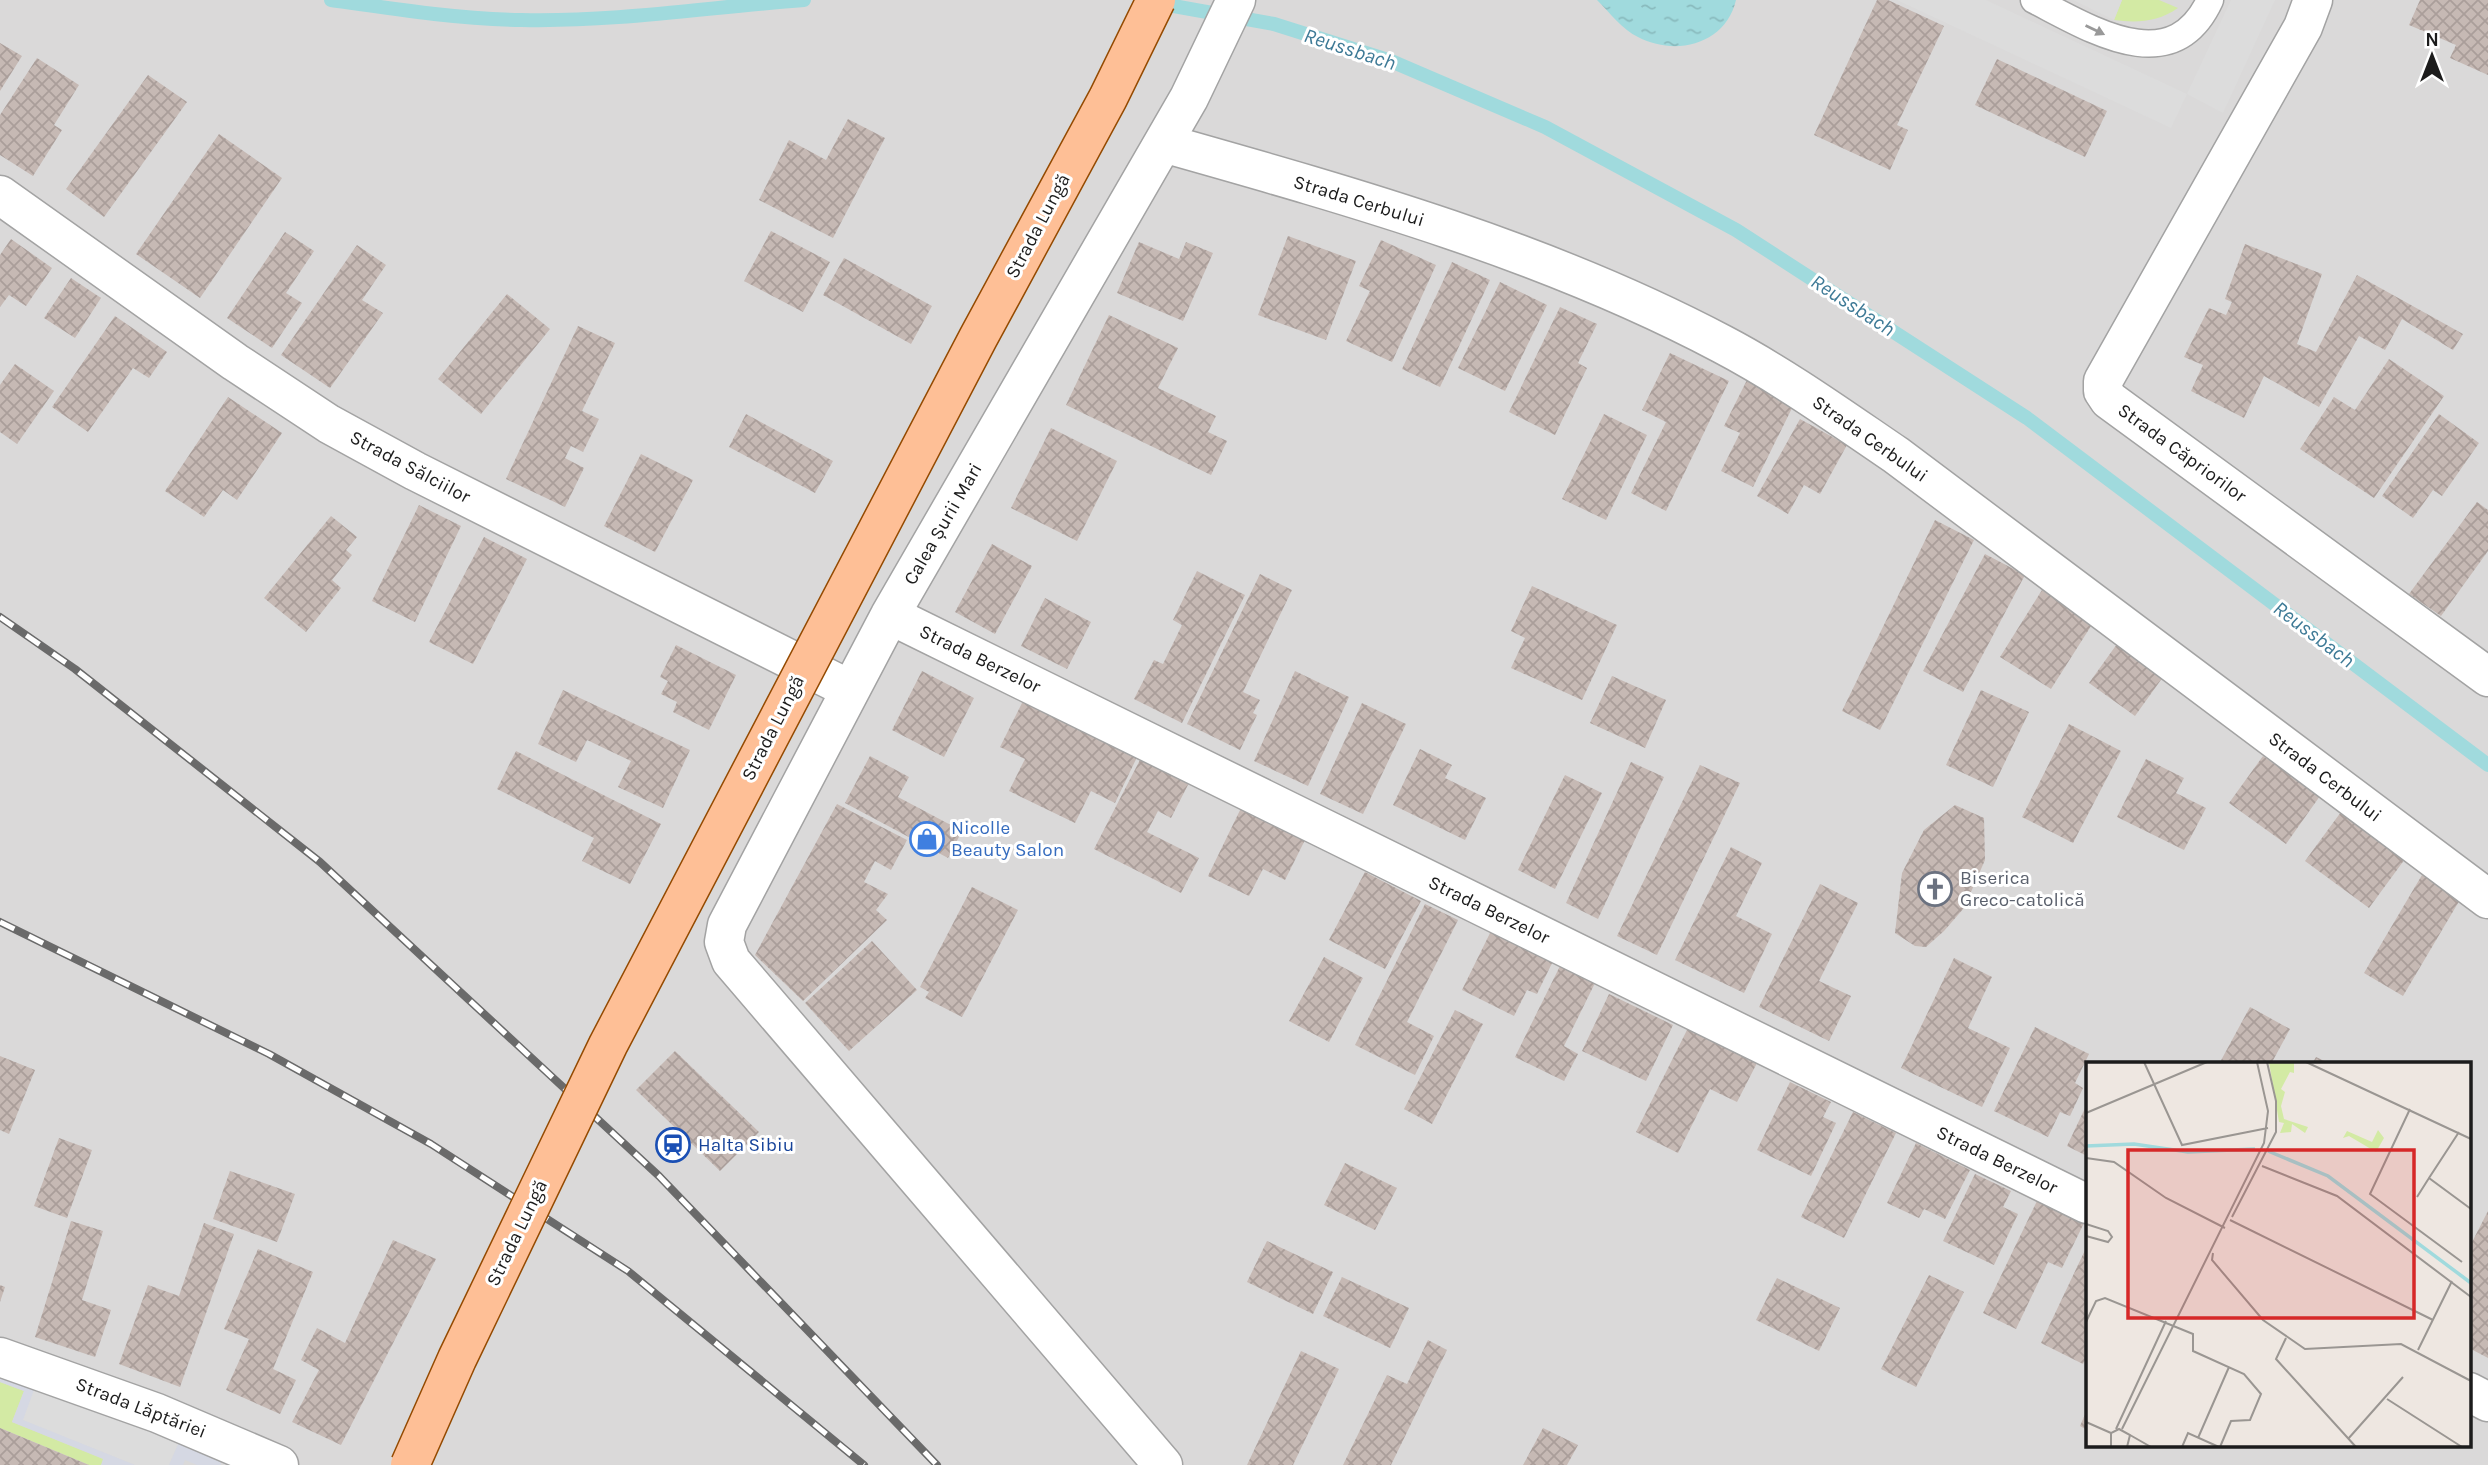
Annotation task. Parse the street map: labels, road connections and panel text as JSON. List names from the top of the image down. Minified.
{"streets":{"main road":["Strada Lungă"],"street":["Strada Cerbului","Strada Căpriorilor","Strada Sălciilor","Calea Șurii Mari","Strada Berzelor","Strada Lăptăriei"]},"crossings":[["Strada Cerbului","Calea Șurii Mari"],["Strada Sălciilor","Calea Șurii Mari"],["Calea Șurii Mari","Strada Berzelor"]],"water":["Reussbach"],"places":{"shop":["Nicolle Beauty Salon"],"church":["Biserica Greco-catolică"],"station":["Halta Sibiu"]},"north":"top"}
